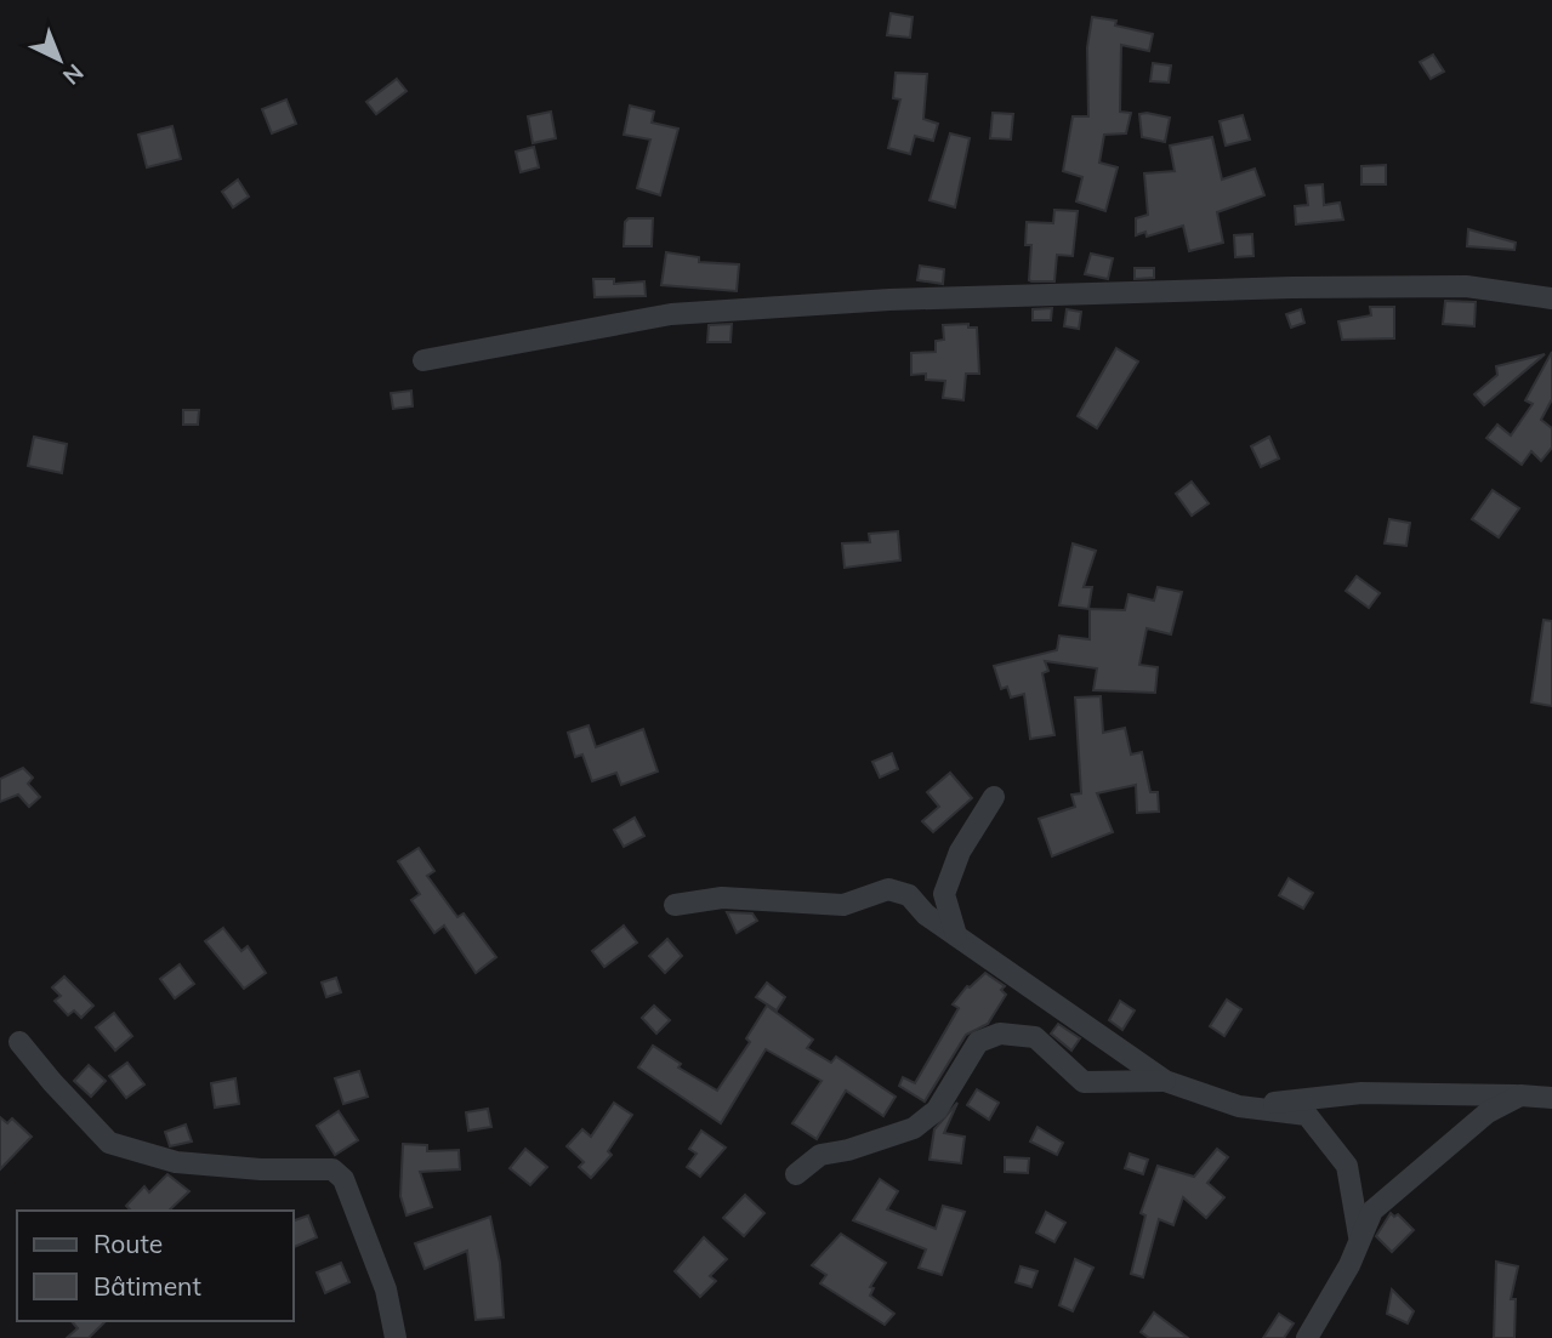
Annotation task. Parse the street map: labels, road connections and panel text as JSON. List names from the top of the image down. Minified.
{"legend":["Route","Bâtiment"],"north":"bottom right"}
